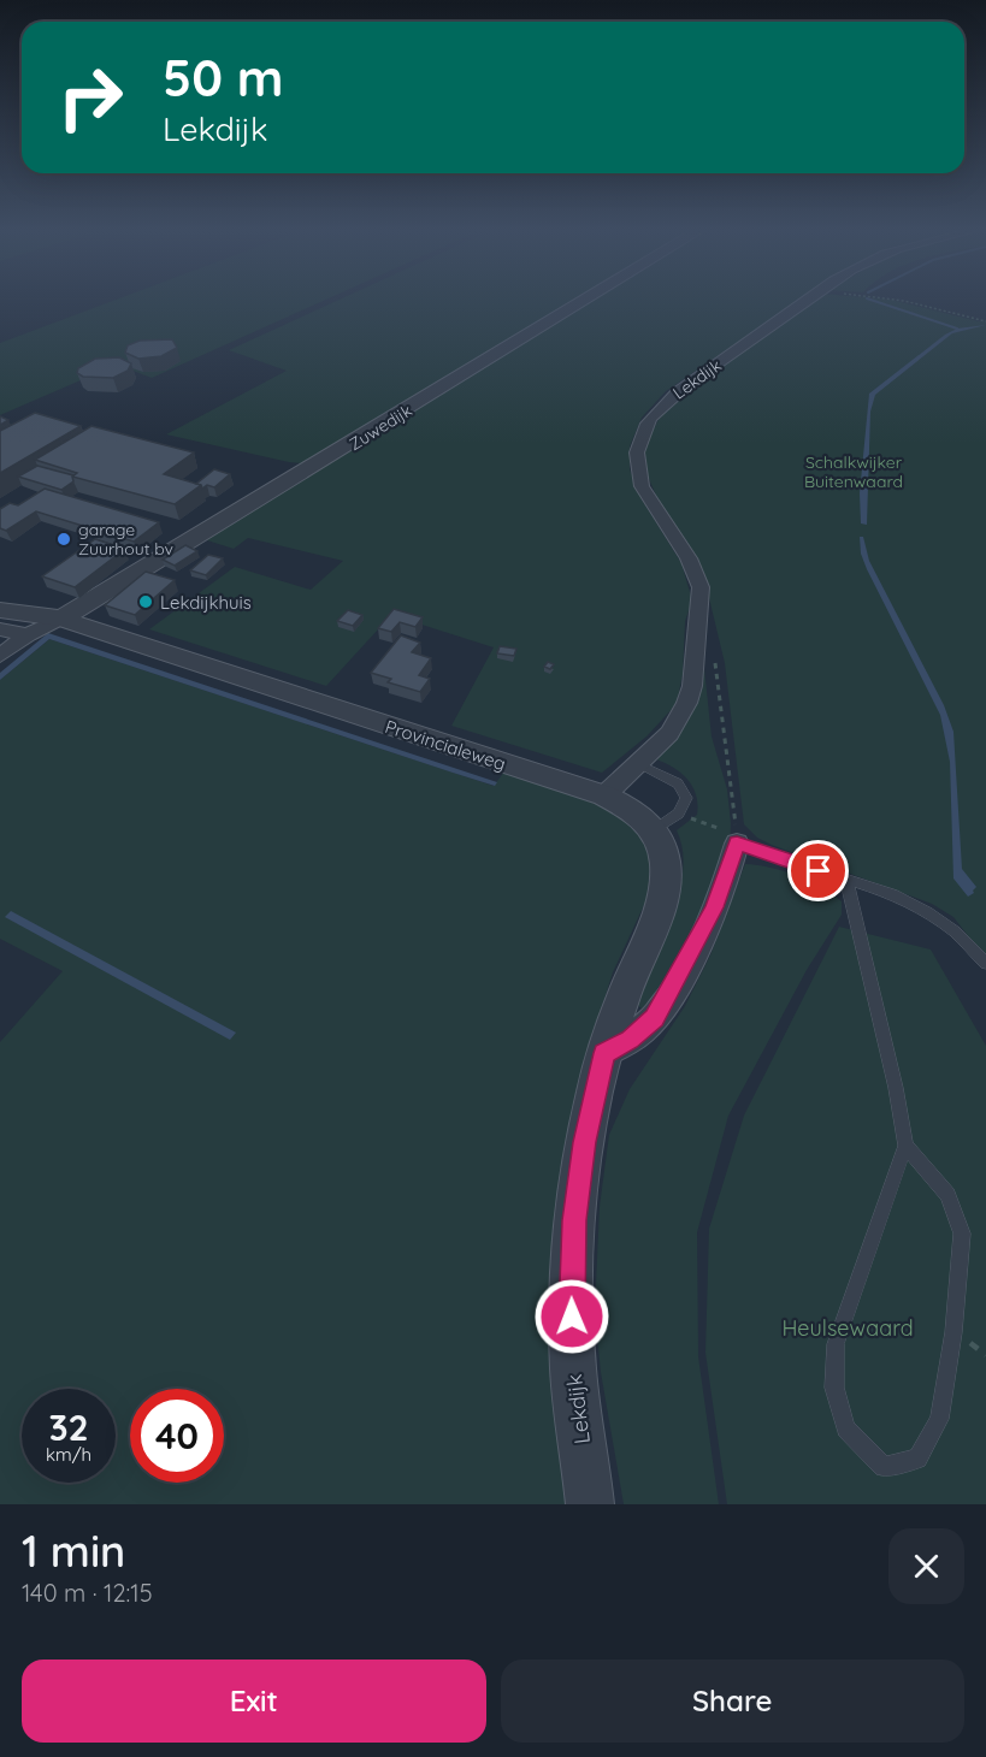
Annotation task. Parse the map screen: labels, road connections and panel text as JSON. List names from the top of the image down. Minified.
{"streets":{"street":["Lekdijk","Zuwedijk","Provincialeweg"]},"crossings":[["Lekdijk","Provincialeweg"],["Zuwedijk","Provincialeweg"]],"parks":["Schalkwijker Buitenwaard","Heulsewaard"],"places":["garage Zuurhout bv","Lekdijkhuis"],"page":{"turn":["50 m","Lekdijk"],"speed":"32 km/h","limit":"40","heading":["1 min","140 m · 12:15"],"buttons":["Exit","Share"]}}
